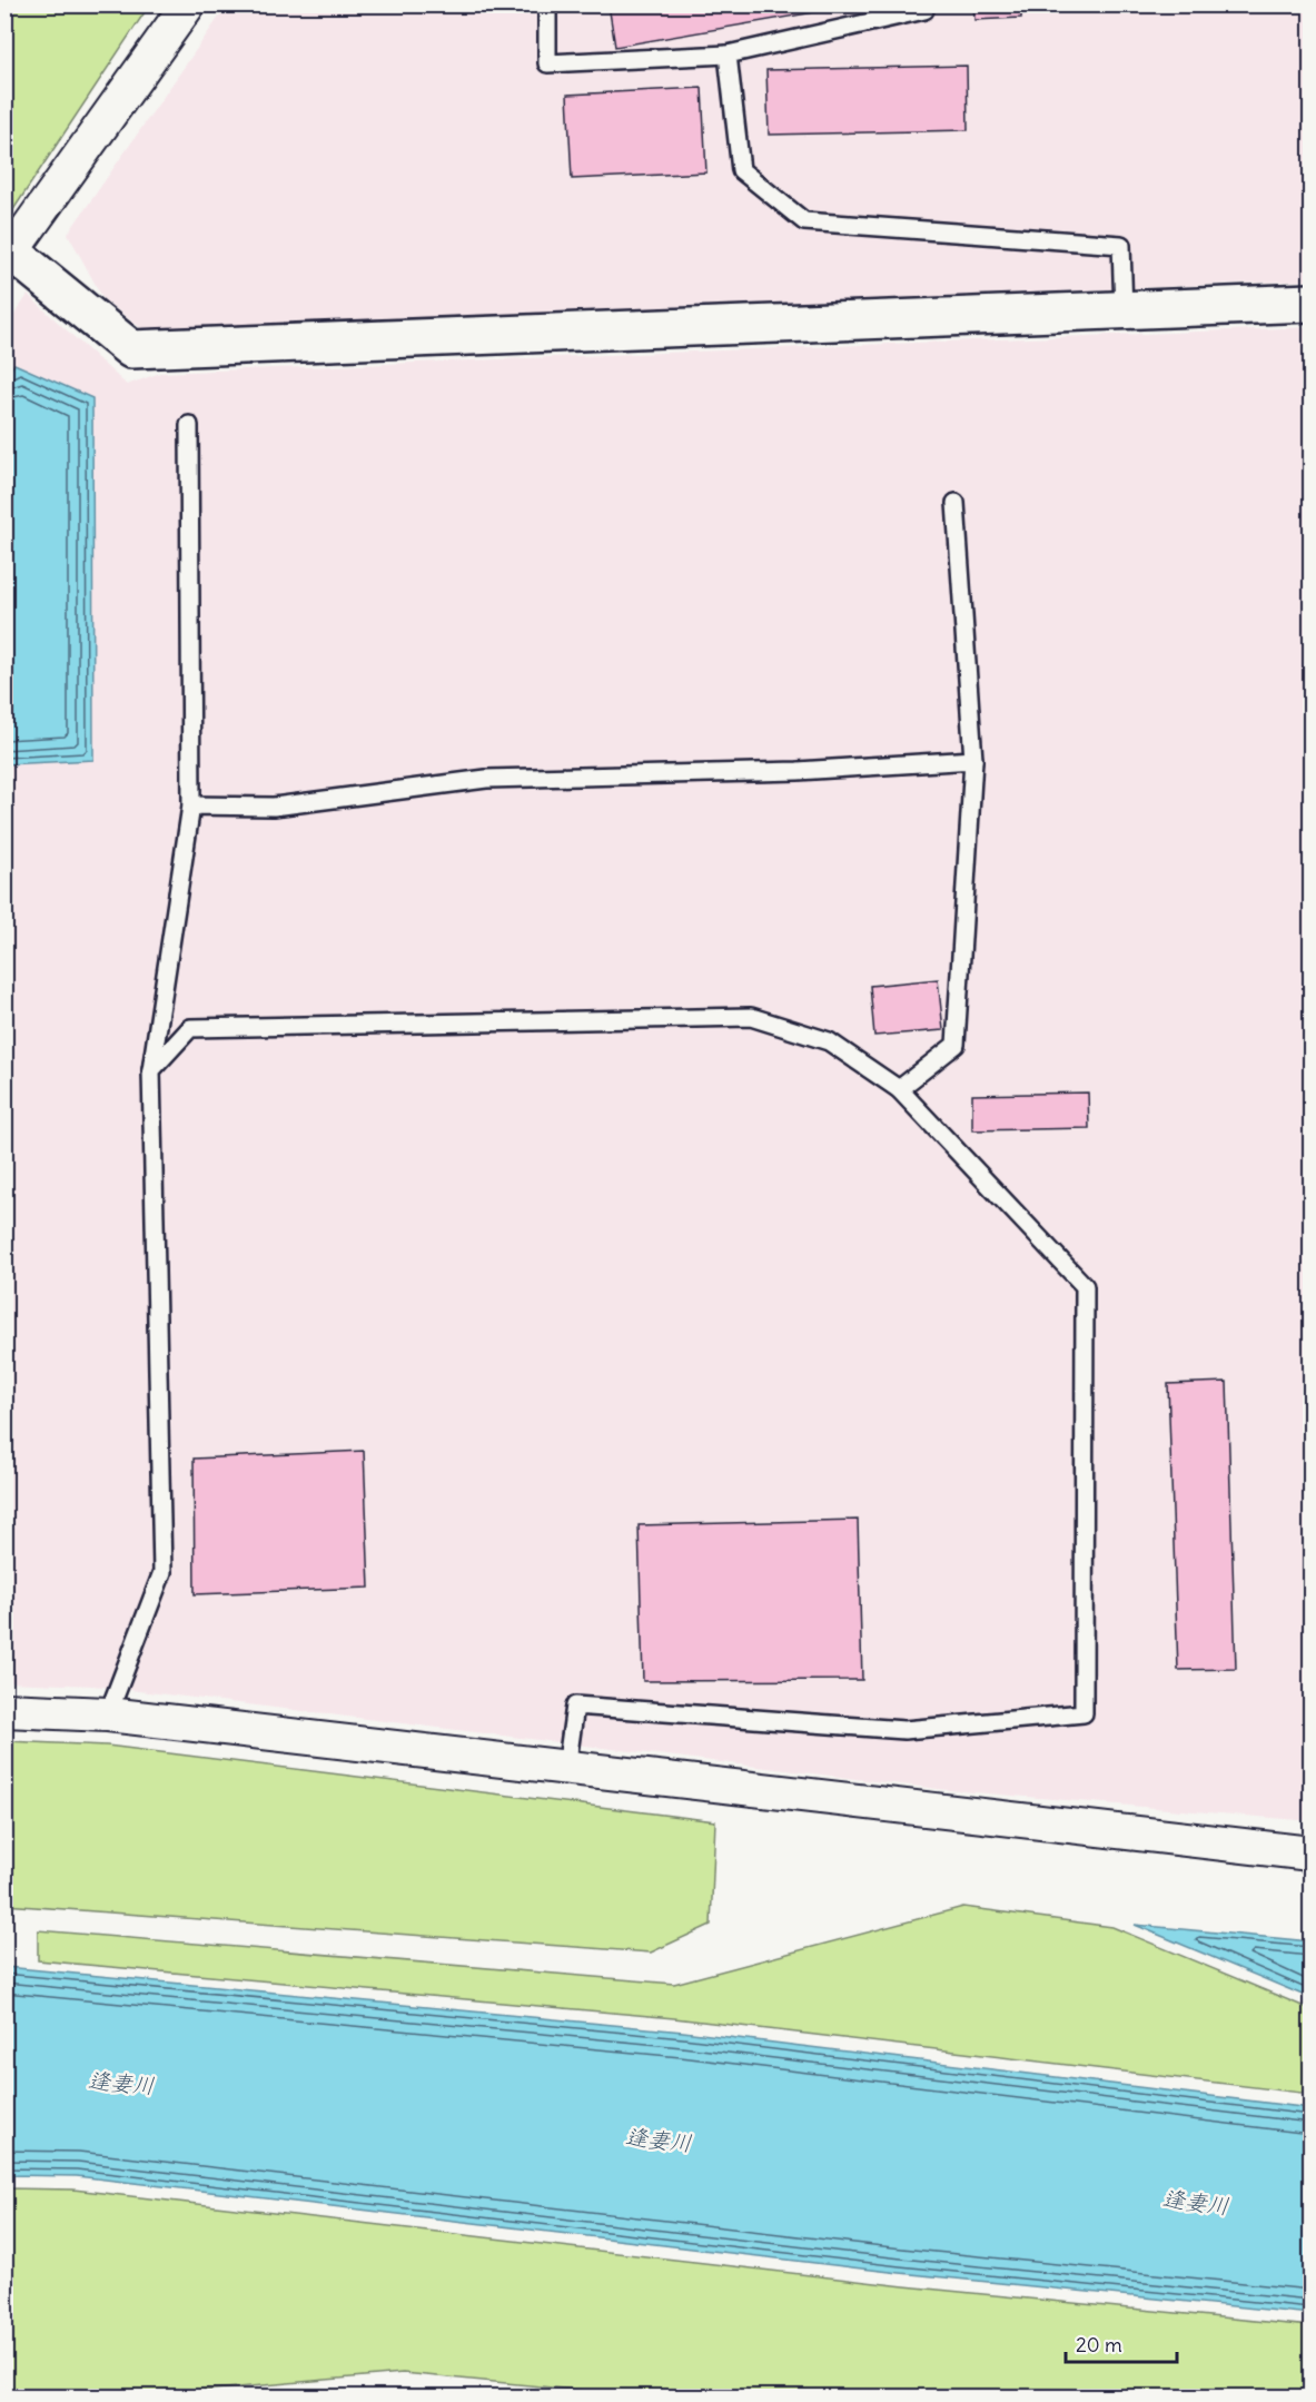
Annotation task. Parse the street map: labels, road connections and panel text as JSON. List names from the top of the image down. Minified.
{"water":["逢妻川"],"scale_bar":"20 m"}
